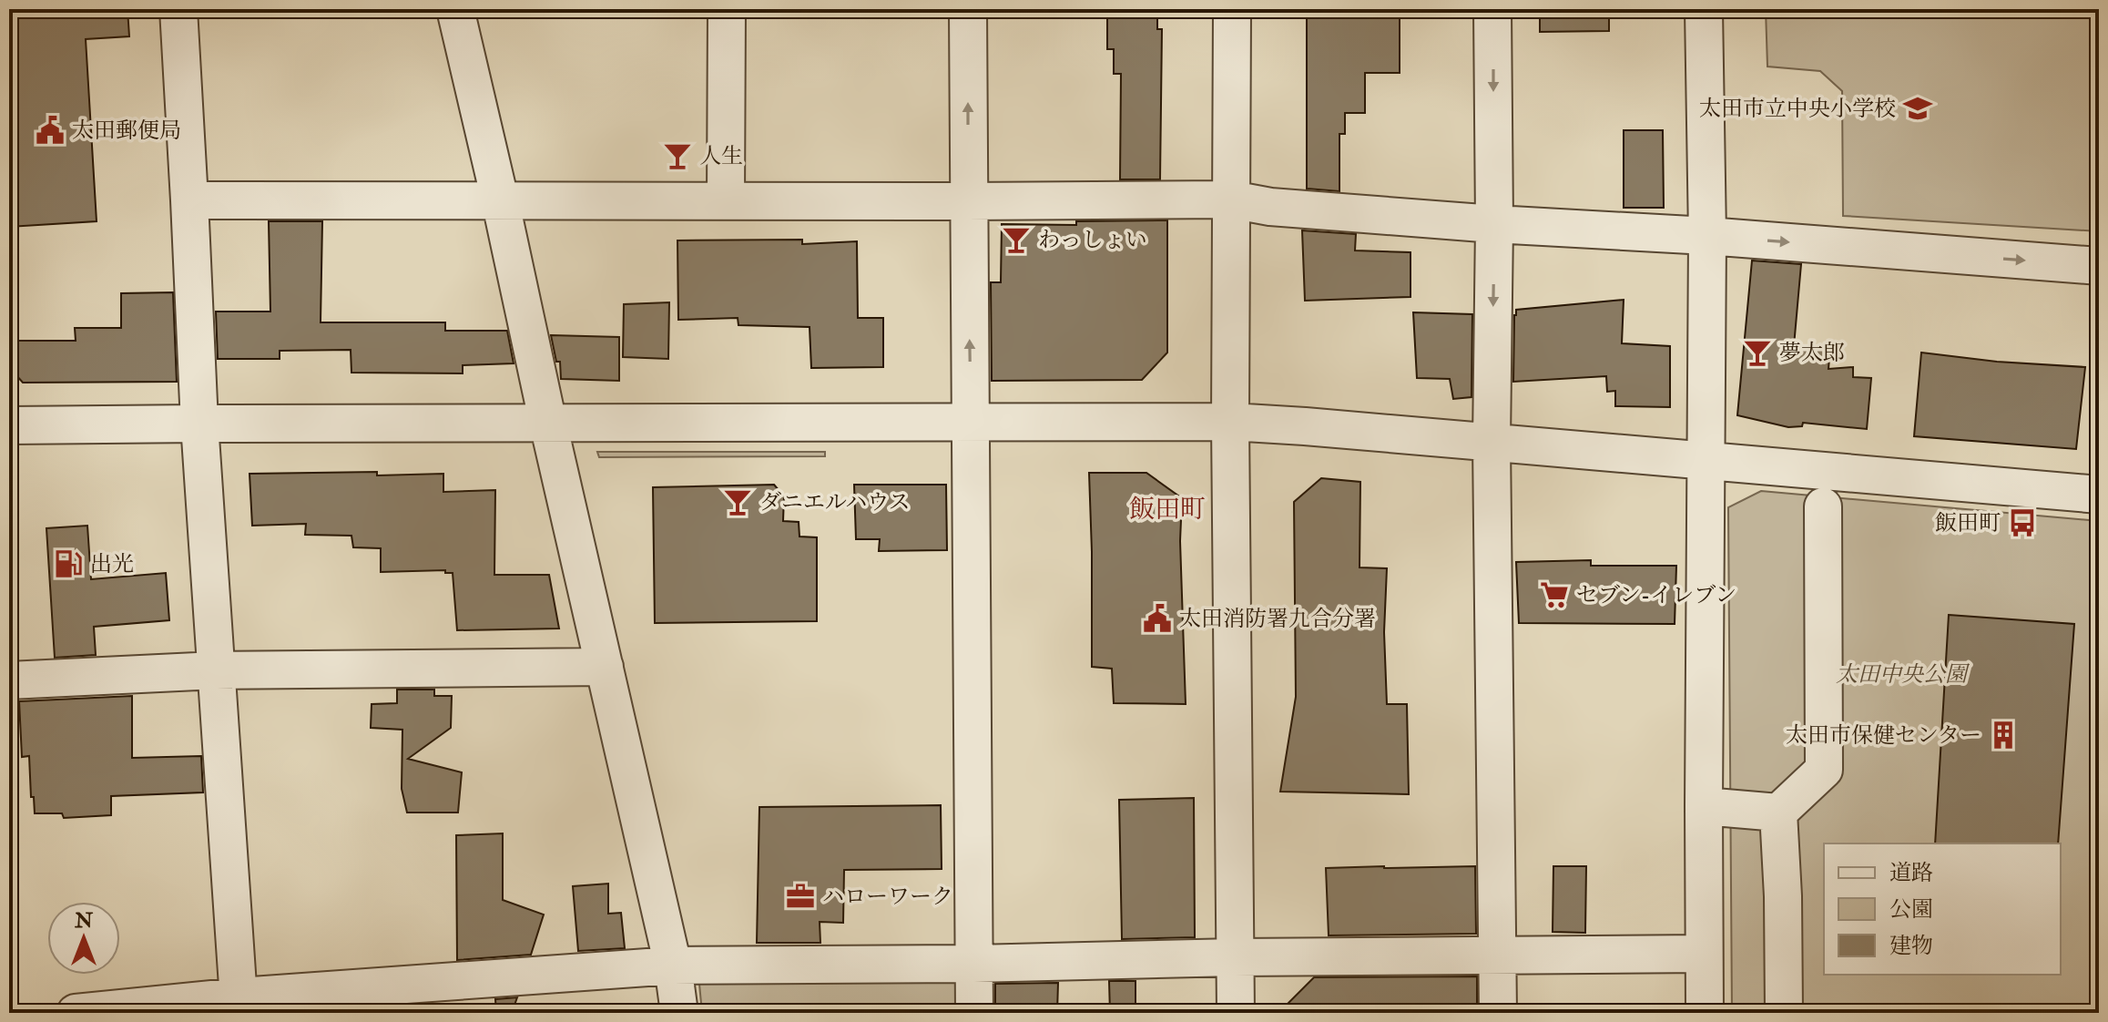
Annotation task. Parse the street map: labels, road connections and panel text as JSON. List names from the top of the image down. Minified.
{"districts":["飯田町"],"parks":["太田中央公園"],"places":{"school or university":["太田市立中央小学校"],"public building":["太田郵便局","太田消防署九合分署"],"bar":["人生","わっしょい","夢太郎","ダニエルハウス"],"bus stop":["飯田町"],"fuel station":["出光"],"supermarket":["セブン-イレブン"],"building":["太田市保健センター"],"office":["ハローワーク"]},"legend":["道路","公園","建物"],"north":"top"}
